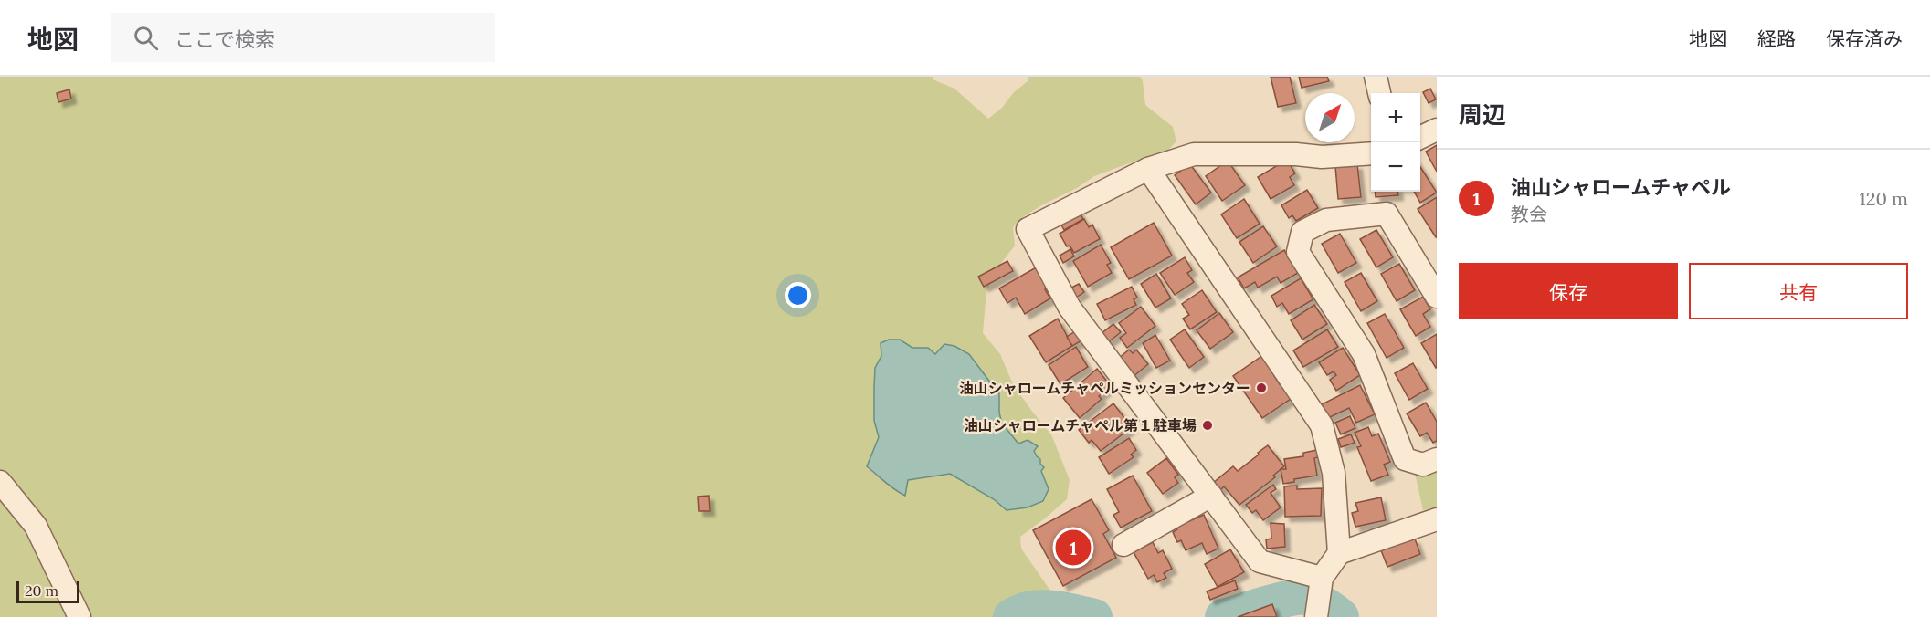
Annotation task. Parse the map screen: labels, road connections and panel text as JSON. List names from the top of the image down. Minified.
{"places":["油山シャロームチャペルミッションセンター","油山シャロームチャペル第１駐車場"],"scale_bar":"20 m","north":"top right","page":{"header":"地図","search":"ここで検索","nav":["地図","経路","保存済み"],"heading":"周辺","map_buttons":["+","−"],"list":[{"mark":"1","name":"油山シャロームチャペル","note":"教会","value":"120 m"}],"buttons":["保存","共有"],"pins":"1","scale":"20 m"}}
